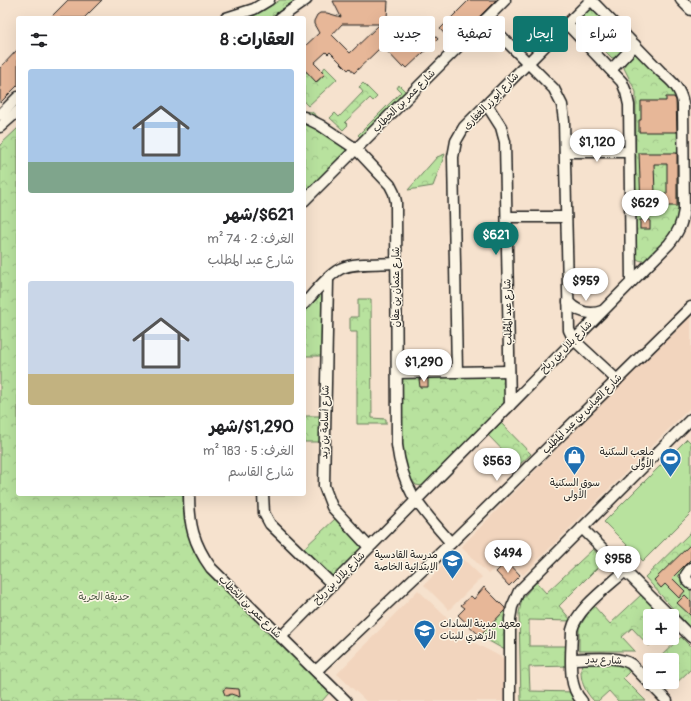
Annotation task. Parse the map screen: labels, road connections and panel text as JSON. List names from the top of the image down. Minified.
{"streets":{"street":["شارع عمر بن الخطاب","شارع ابو زر الغفارى","شارع عثمان بن عفان","شارع عبد المطلب","شارع بلال بن رباح","شارع العباس بن عبد المطلب","شارع أسامة بن زيد","شارع بدر"]},"crossings":[["شارع عمر بن الخطاب","شارع عثمان بن عفان"],["شارع عمر بن الخطاب","شارع بلال بن رباح"],["شارع عمر بن الخطاب","شارع العباس بن عبد المطلب"],["شارع ابو زر الغفارى","شارع عبد المطلب"],["شارع ابو زر الغفارى","شارع بلال بن رباح"],["شارع عثمان بن عفان","شارع بلال بن رباح"],["شارع عثمان بن عفان","شارع العباس بن عبد المطلب"],["شارع عبد المطلب","شارع بلال بن رباح"],["شارع بلال بن رباح","شارع أسامة بن زيد"]],"parks":["حديقة الحرية"],"places":{"shop":["سوق السكنية الأولى"],"sports":["ملعب السكنية الأولى"],"school or university":["مدرسة القادسية الإبتدائية الخاصة","معهد مدينة السادات الأزهري للبنات"]},"page":{"chip":["شراء","إيجار","تصفية","جديد"],"heading":"العقارات: 8","list":[{"name":"$621/شهر","note":"الغرف: 2 · 74 m² · شارع عبد المطلب"},{"name":"$1,290/شهر","note":"الغرف: 5 · 183 m² · شارع القاسم"}],"price":["$1,120","$629","$621","$959","$1,290","$563","$494","$958"],"map_buttons":["+","−"]}}
